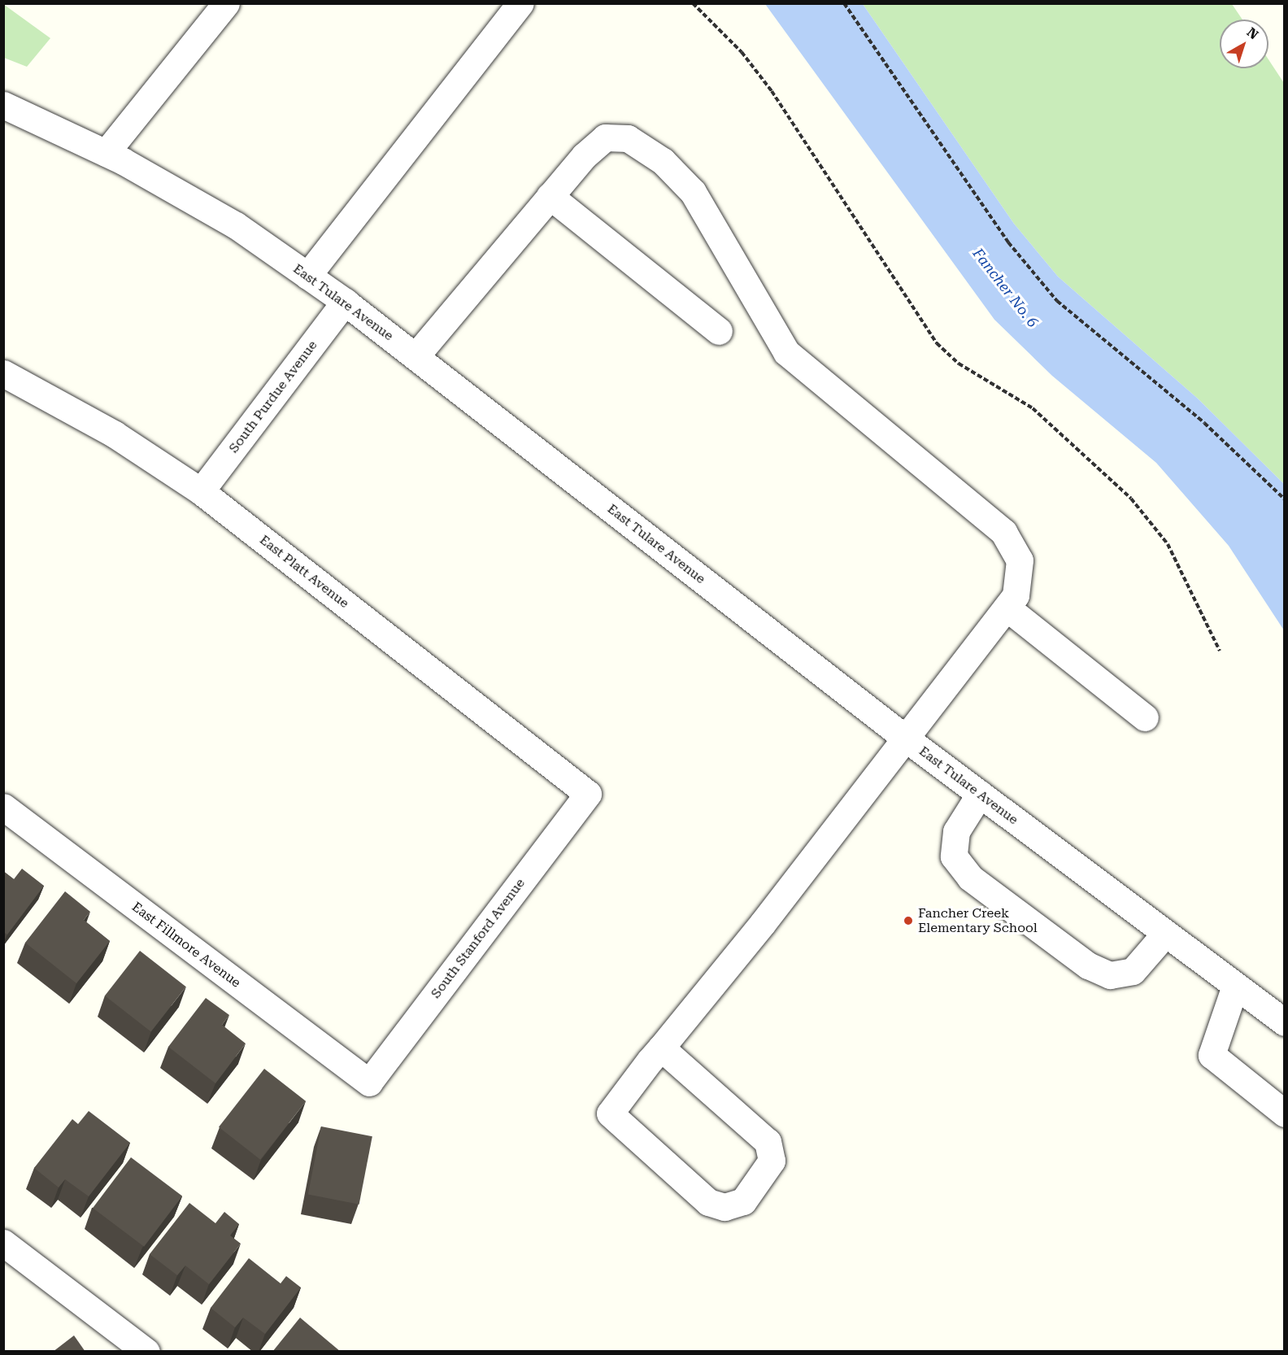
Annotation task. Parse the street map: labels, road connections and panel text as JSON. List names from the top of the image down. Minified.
{"streets":{"street":["East Tulare Avenue","South Purdue Avenue","East Platt Avenue","South Stanford Avenue","East Fillmore Avenue"]},"crossings":[["East Tulare Avenue","South Purdue Avenue"],["South Purdue Avenue","East Platt Avenue"],["East Platt Avenue","South Stanford Avenue"],["South Stanford Avenue","East Fillmore Avenue"]],"water":["Fancher No. 6"],"places":["Fancher Creek Elementary School"],"north":"top right"}
